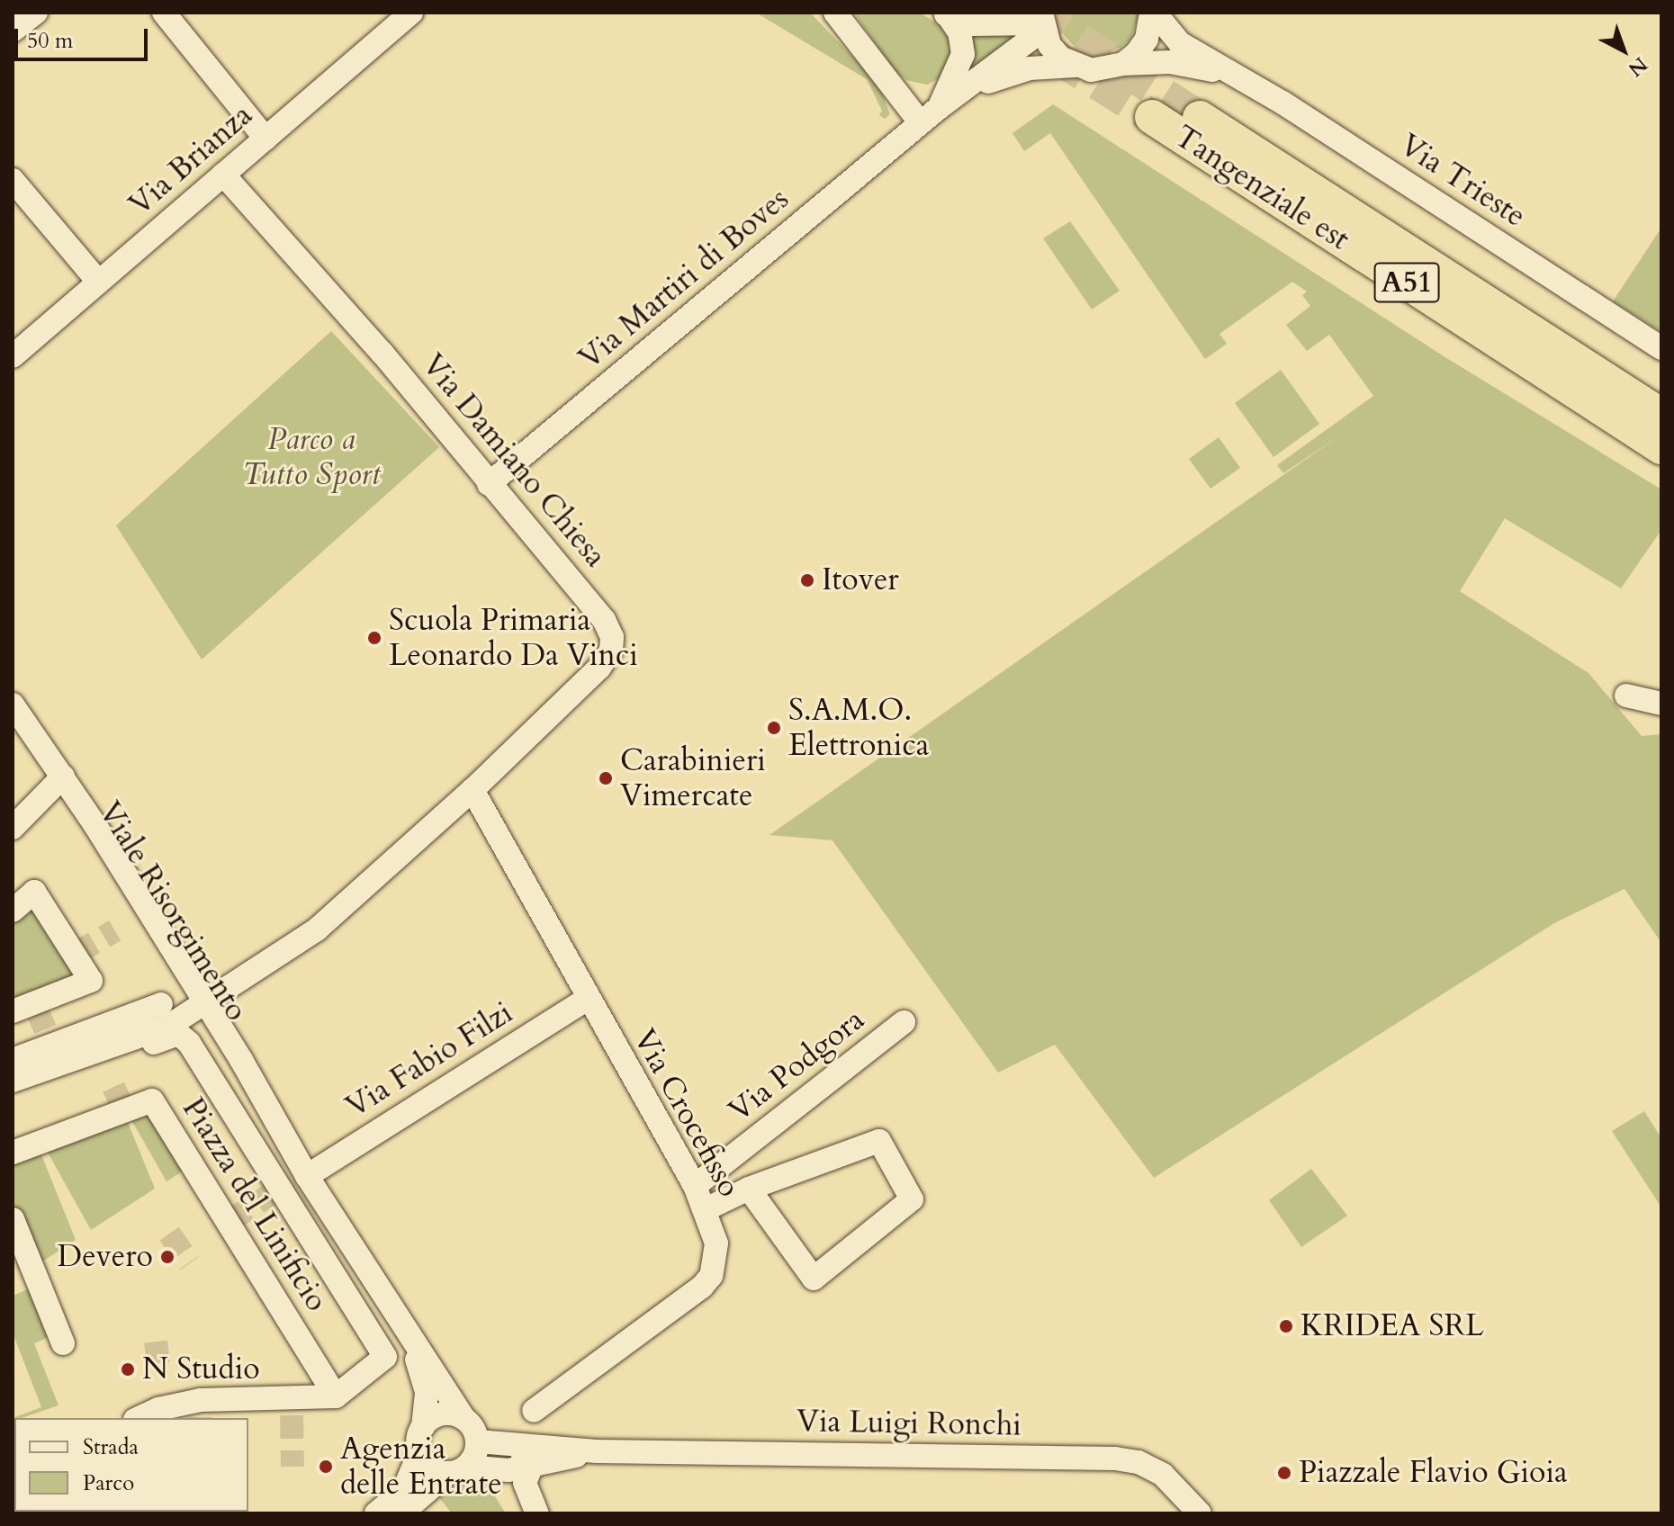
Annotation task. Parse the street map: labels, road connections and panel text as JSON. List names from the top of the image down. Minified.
{"streets":{"highway":["Tangenziale est","A51"],"street":["Via Brianza","Via Trieste","Via Martiri di Boves","Via Damiano Chiesa","Viale Risorgimento","Via Fabio Filzi","Via Podgora","Via Crocefisso","Piazza del Linificio","Via Luigi Ronchi"]},"crossings":[["Via Brianza","Via Damiano Chiesa"],["Via Trieste","Via Martiri di Boves"],["Via Martiri di Boves","Via Damiano Chiesa"],["Via Damiano Chiesa","Viale Risorgimento"],["Via Damiano Chiesa","Via Crocefisso"],["Viale Risorgimento","Via Fabio Filzi"],["Viale Risorgimento","Via Luigi Ronchi"],["Via Fabio Filzi","Via Crocefisso"],["Via Podgora","Via Crocefisso"]],"parks":["Parco a Tutto Sport"],"places":["Itover","Scuola Primaria Leonardo Da Vinci","S.A.M.O. Elettronica","Carabinieri Vimercate","Devero","KRIDEA SRL","N Studio","Agenzia delle Entrate","Piazzale Flavio Gioia"],"legend":["Strada","Parco"],"scale_bar":"50 m","north":"bottom right"}
